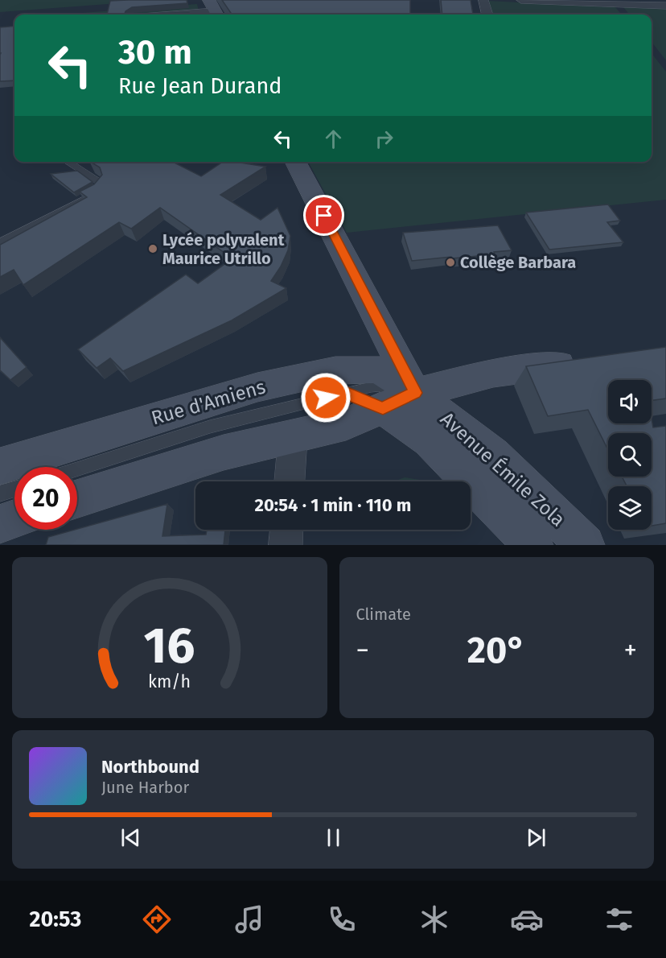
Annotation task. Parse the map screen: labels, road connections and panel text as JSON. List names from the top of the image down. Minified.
{"streets":{"street":["Rue d'Amiens","Avenue Émile Zola"]},"crossings":[["Rue d'Amiens","Avenue Émile Zola"]],"places":["Lycée polyvalent Maurice Utrillo","Collège Barbara"],"page":{"turn":["30 m","Rue Jean Durand"],"limit":"20","trip":"20:54 · 1 min · 110 m","tile":"Climate","heat":["−","20°","+"],"song":["Northbound","June Harbor"],"tabs":"20:53","gauge":["16","km/h"]}}
